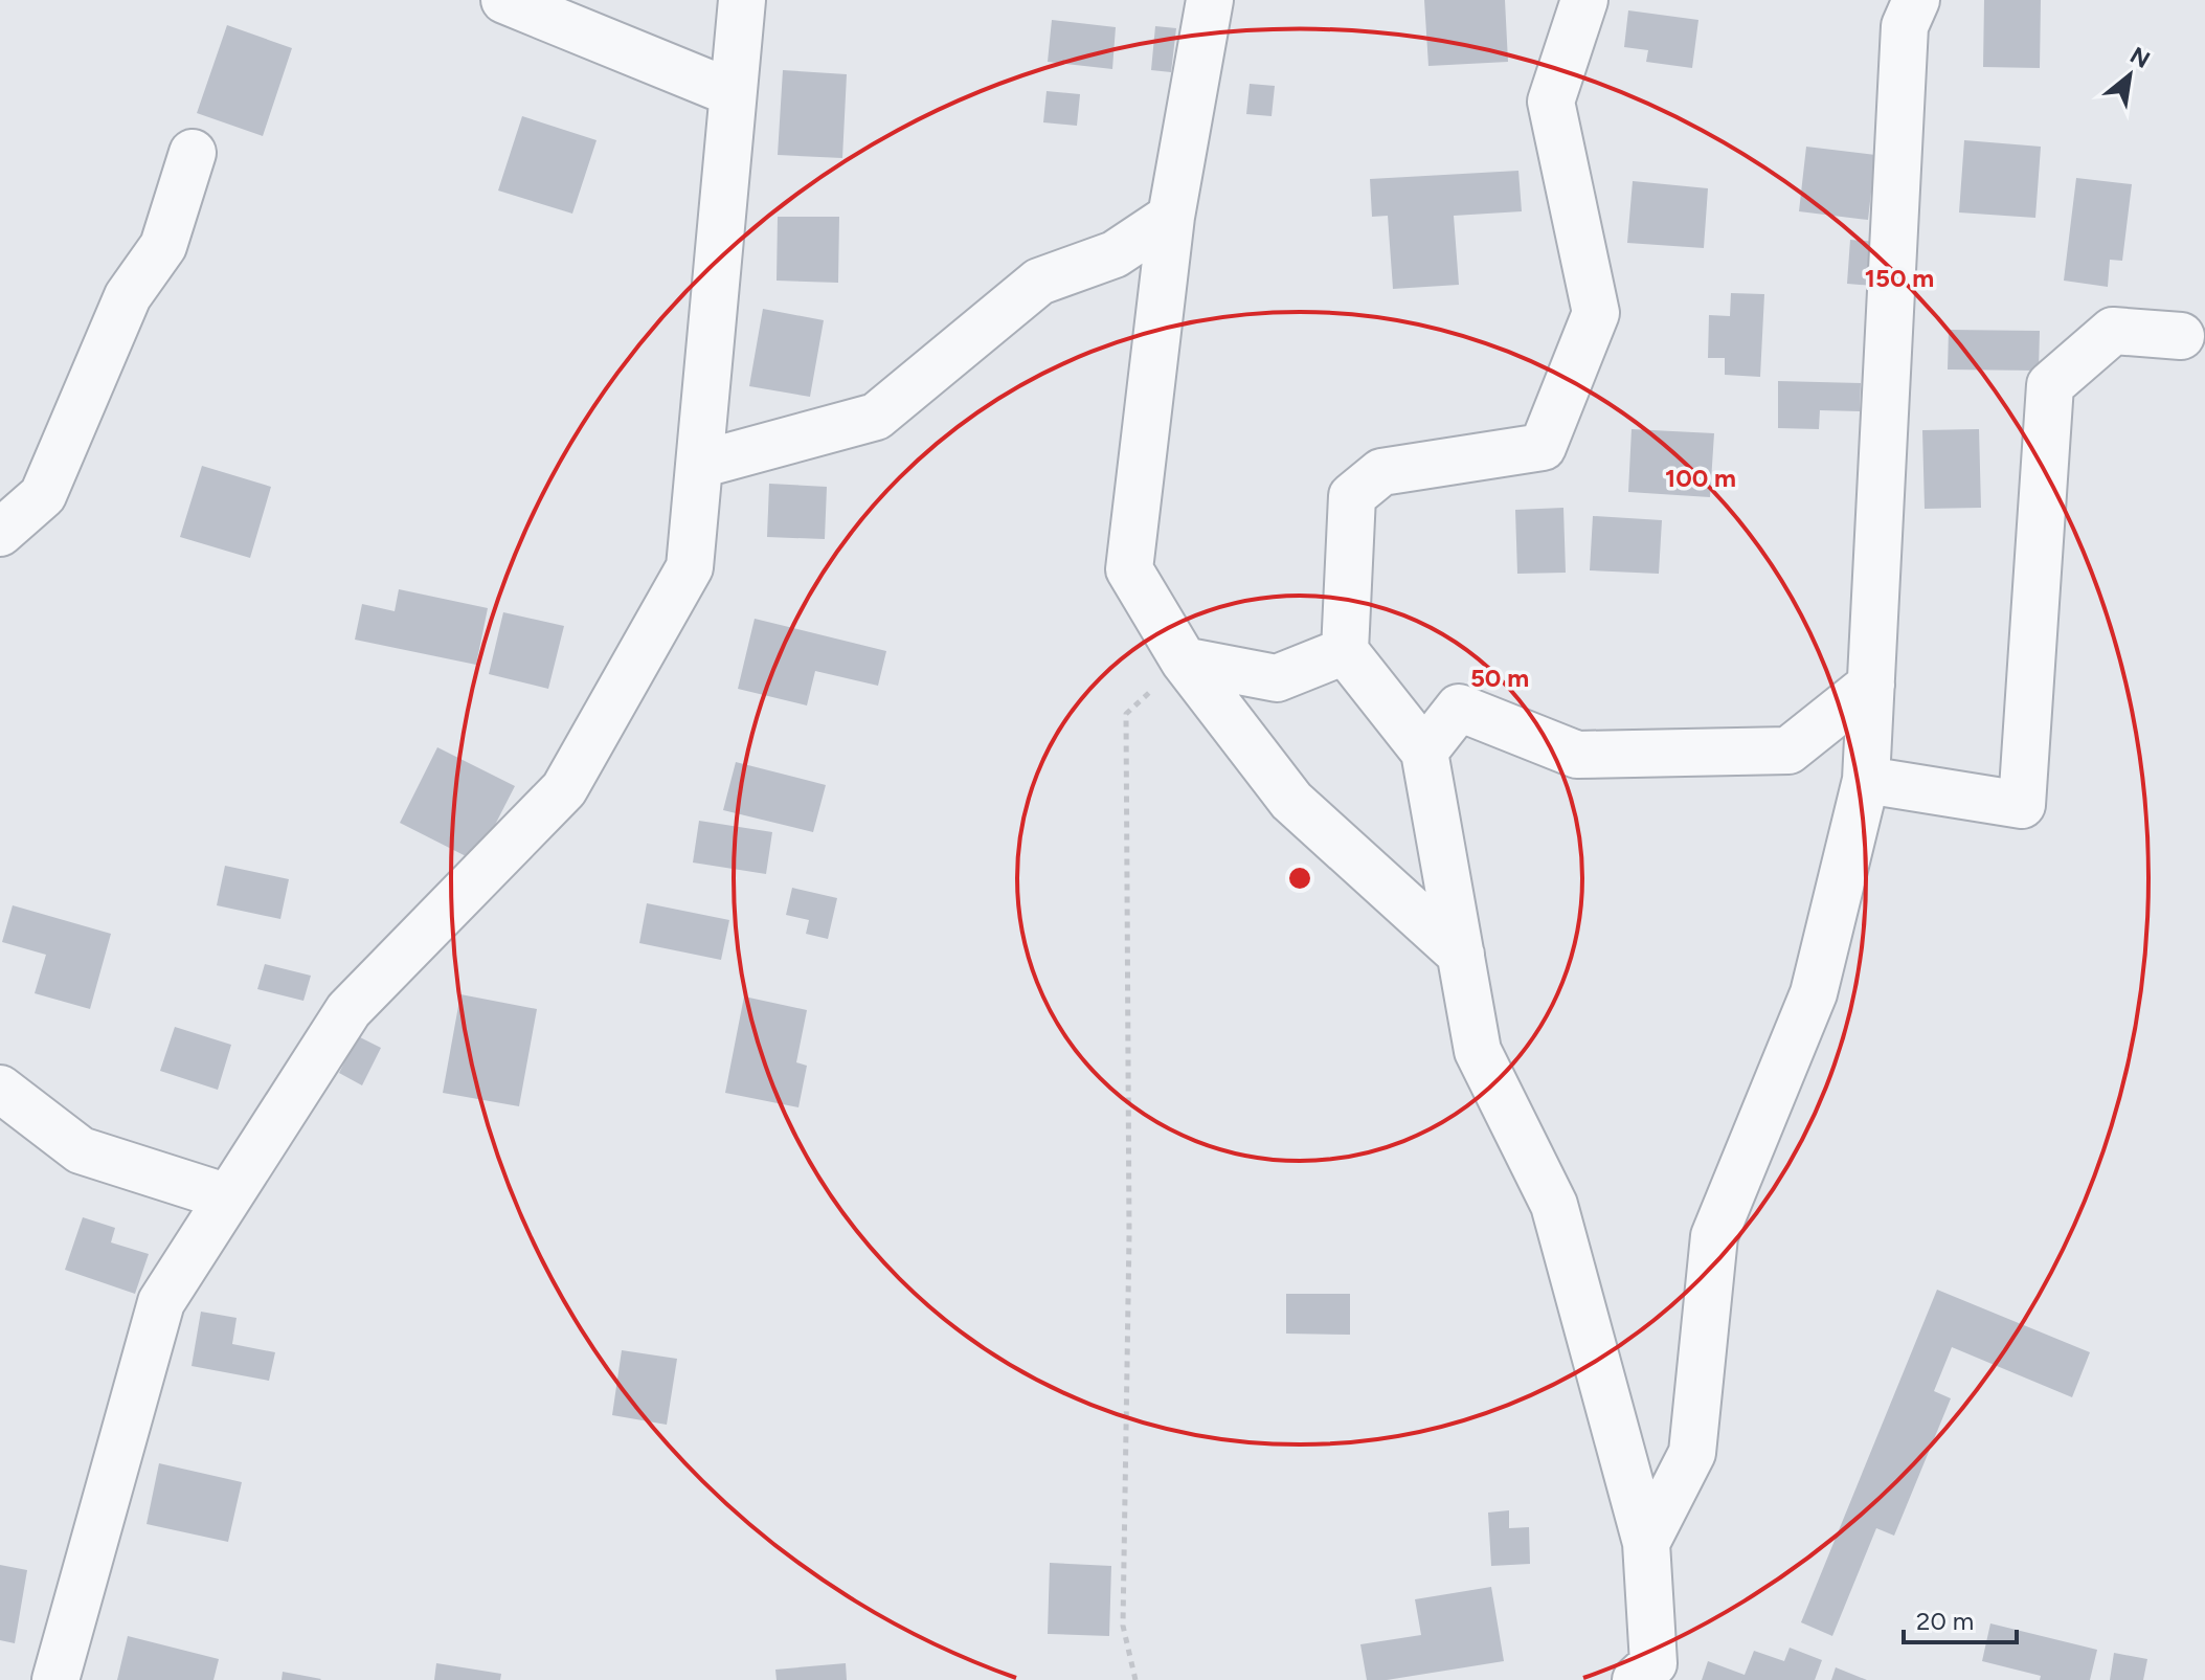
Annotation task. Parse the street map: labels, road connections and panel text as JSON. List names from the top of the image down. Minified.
{"scale_bar":"20 m","north":"top right","rings":["150 m","100 m","50 m"]}
